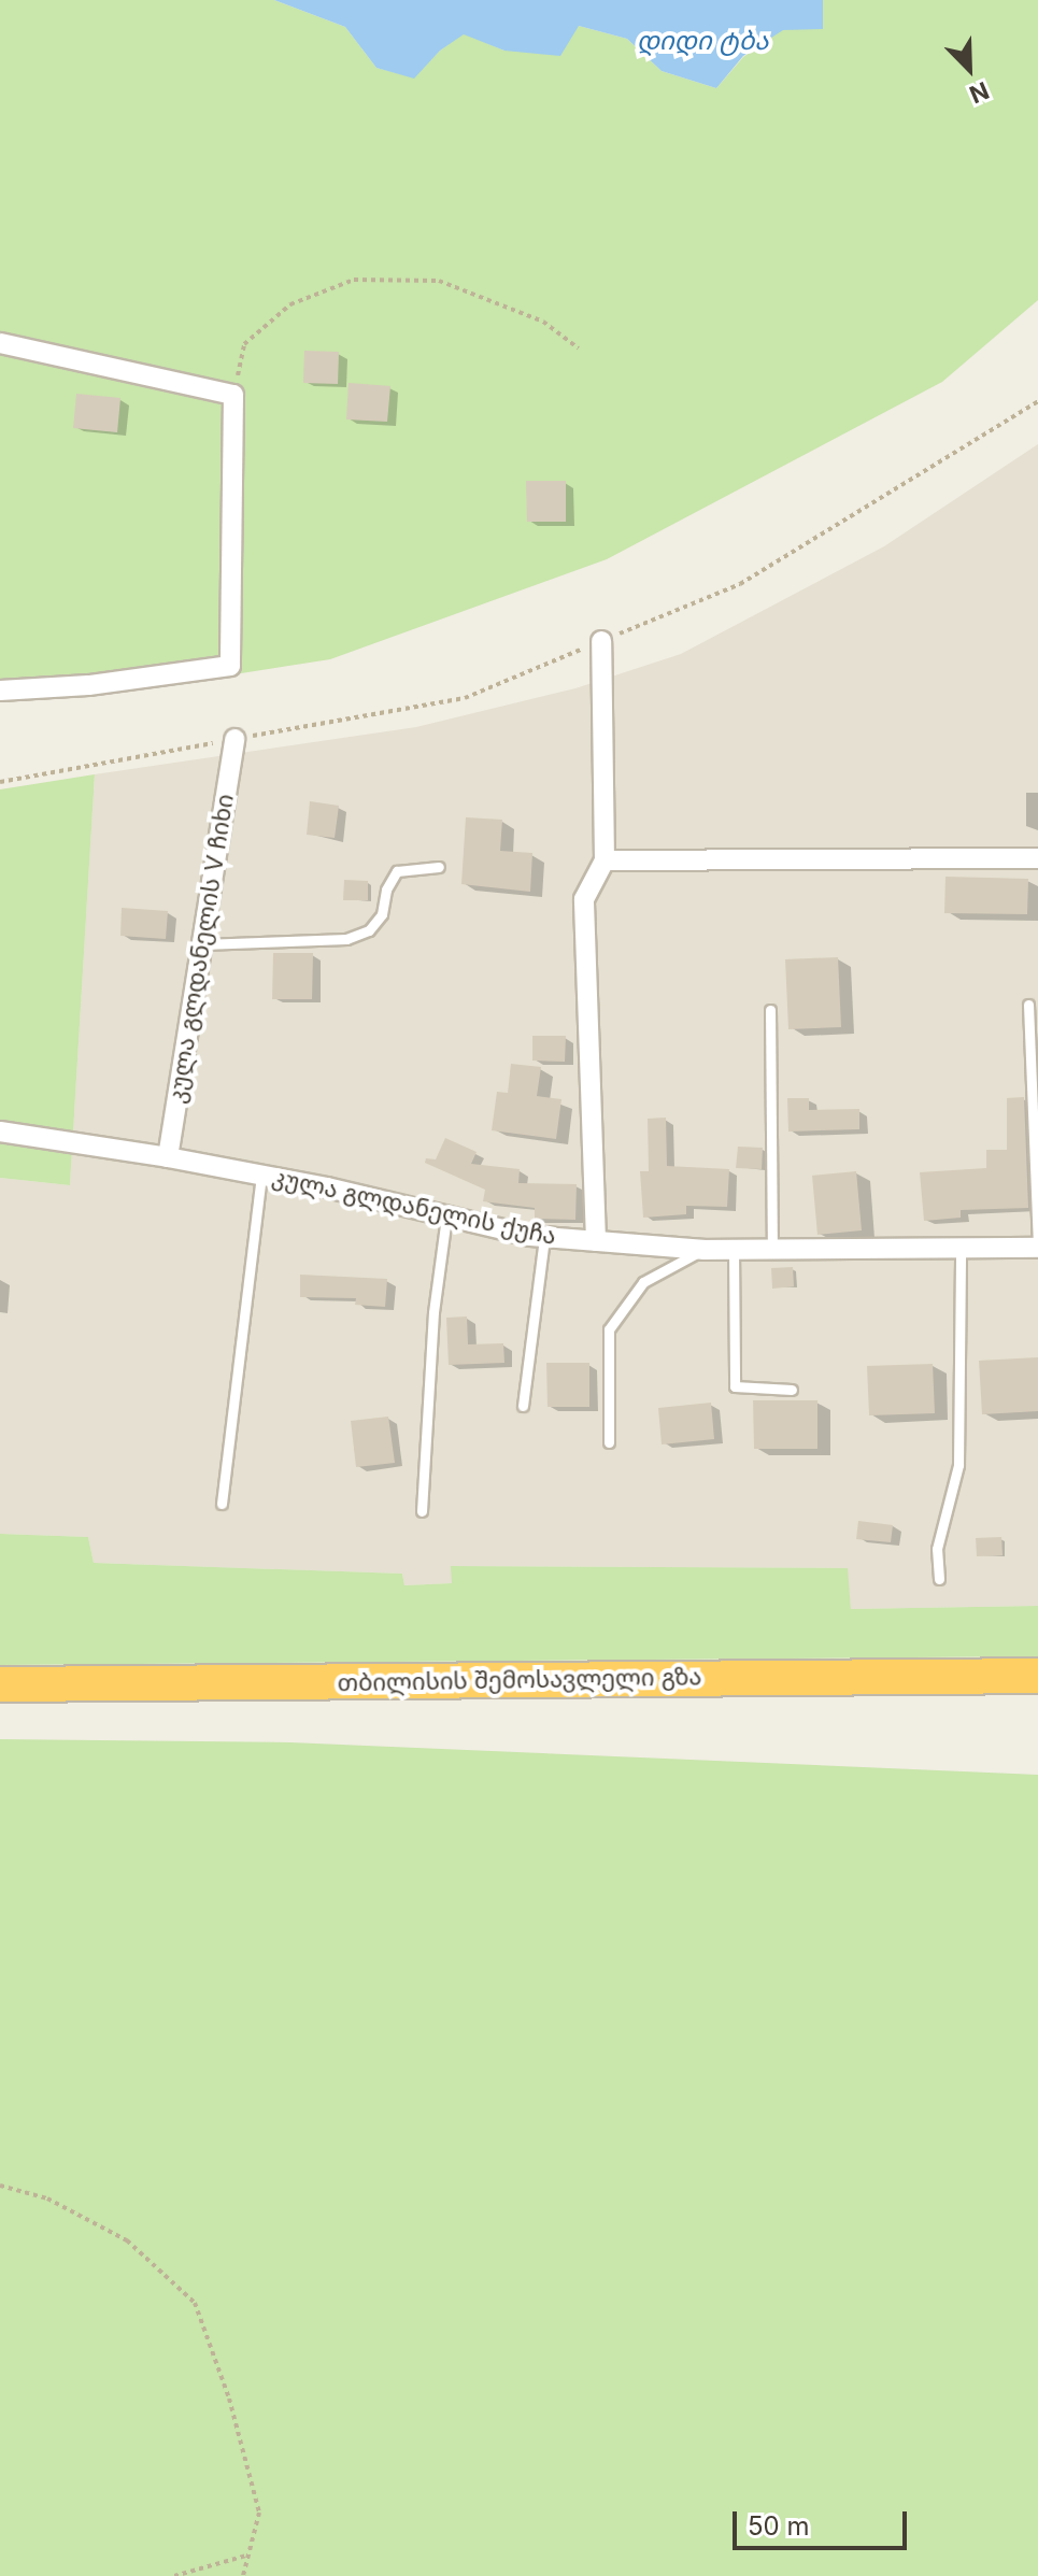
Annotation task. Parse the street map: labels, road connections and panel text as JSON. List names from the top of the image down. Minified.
{"streets":{"highway":["თბილისის შემოსავლელი გზა"],"street":["კულა გლდანელის V ჩიხი","კულა გლდანელის ქუჩა"]},"crossings":[["კულა გლდანელის V ჩიხი","კულა გლდანელის ქუჩა"]],"water":["დიდი ტბა"],"scale_bar":"50 m","north":"bottom right"}
